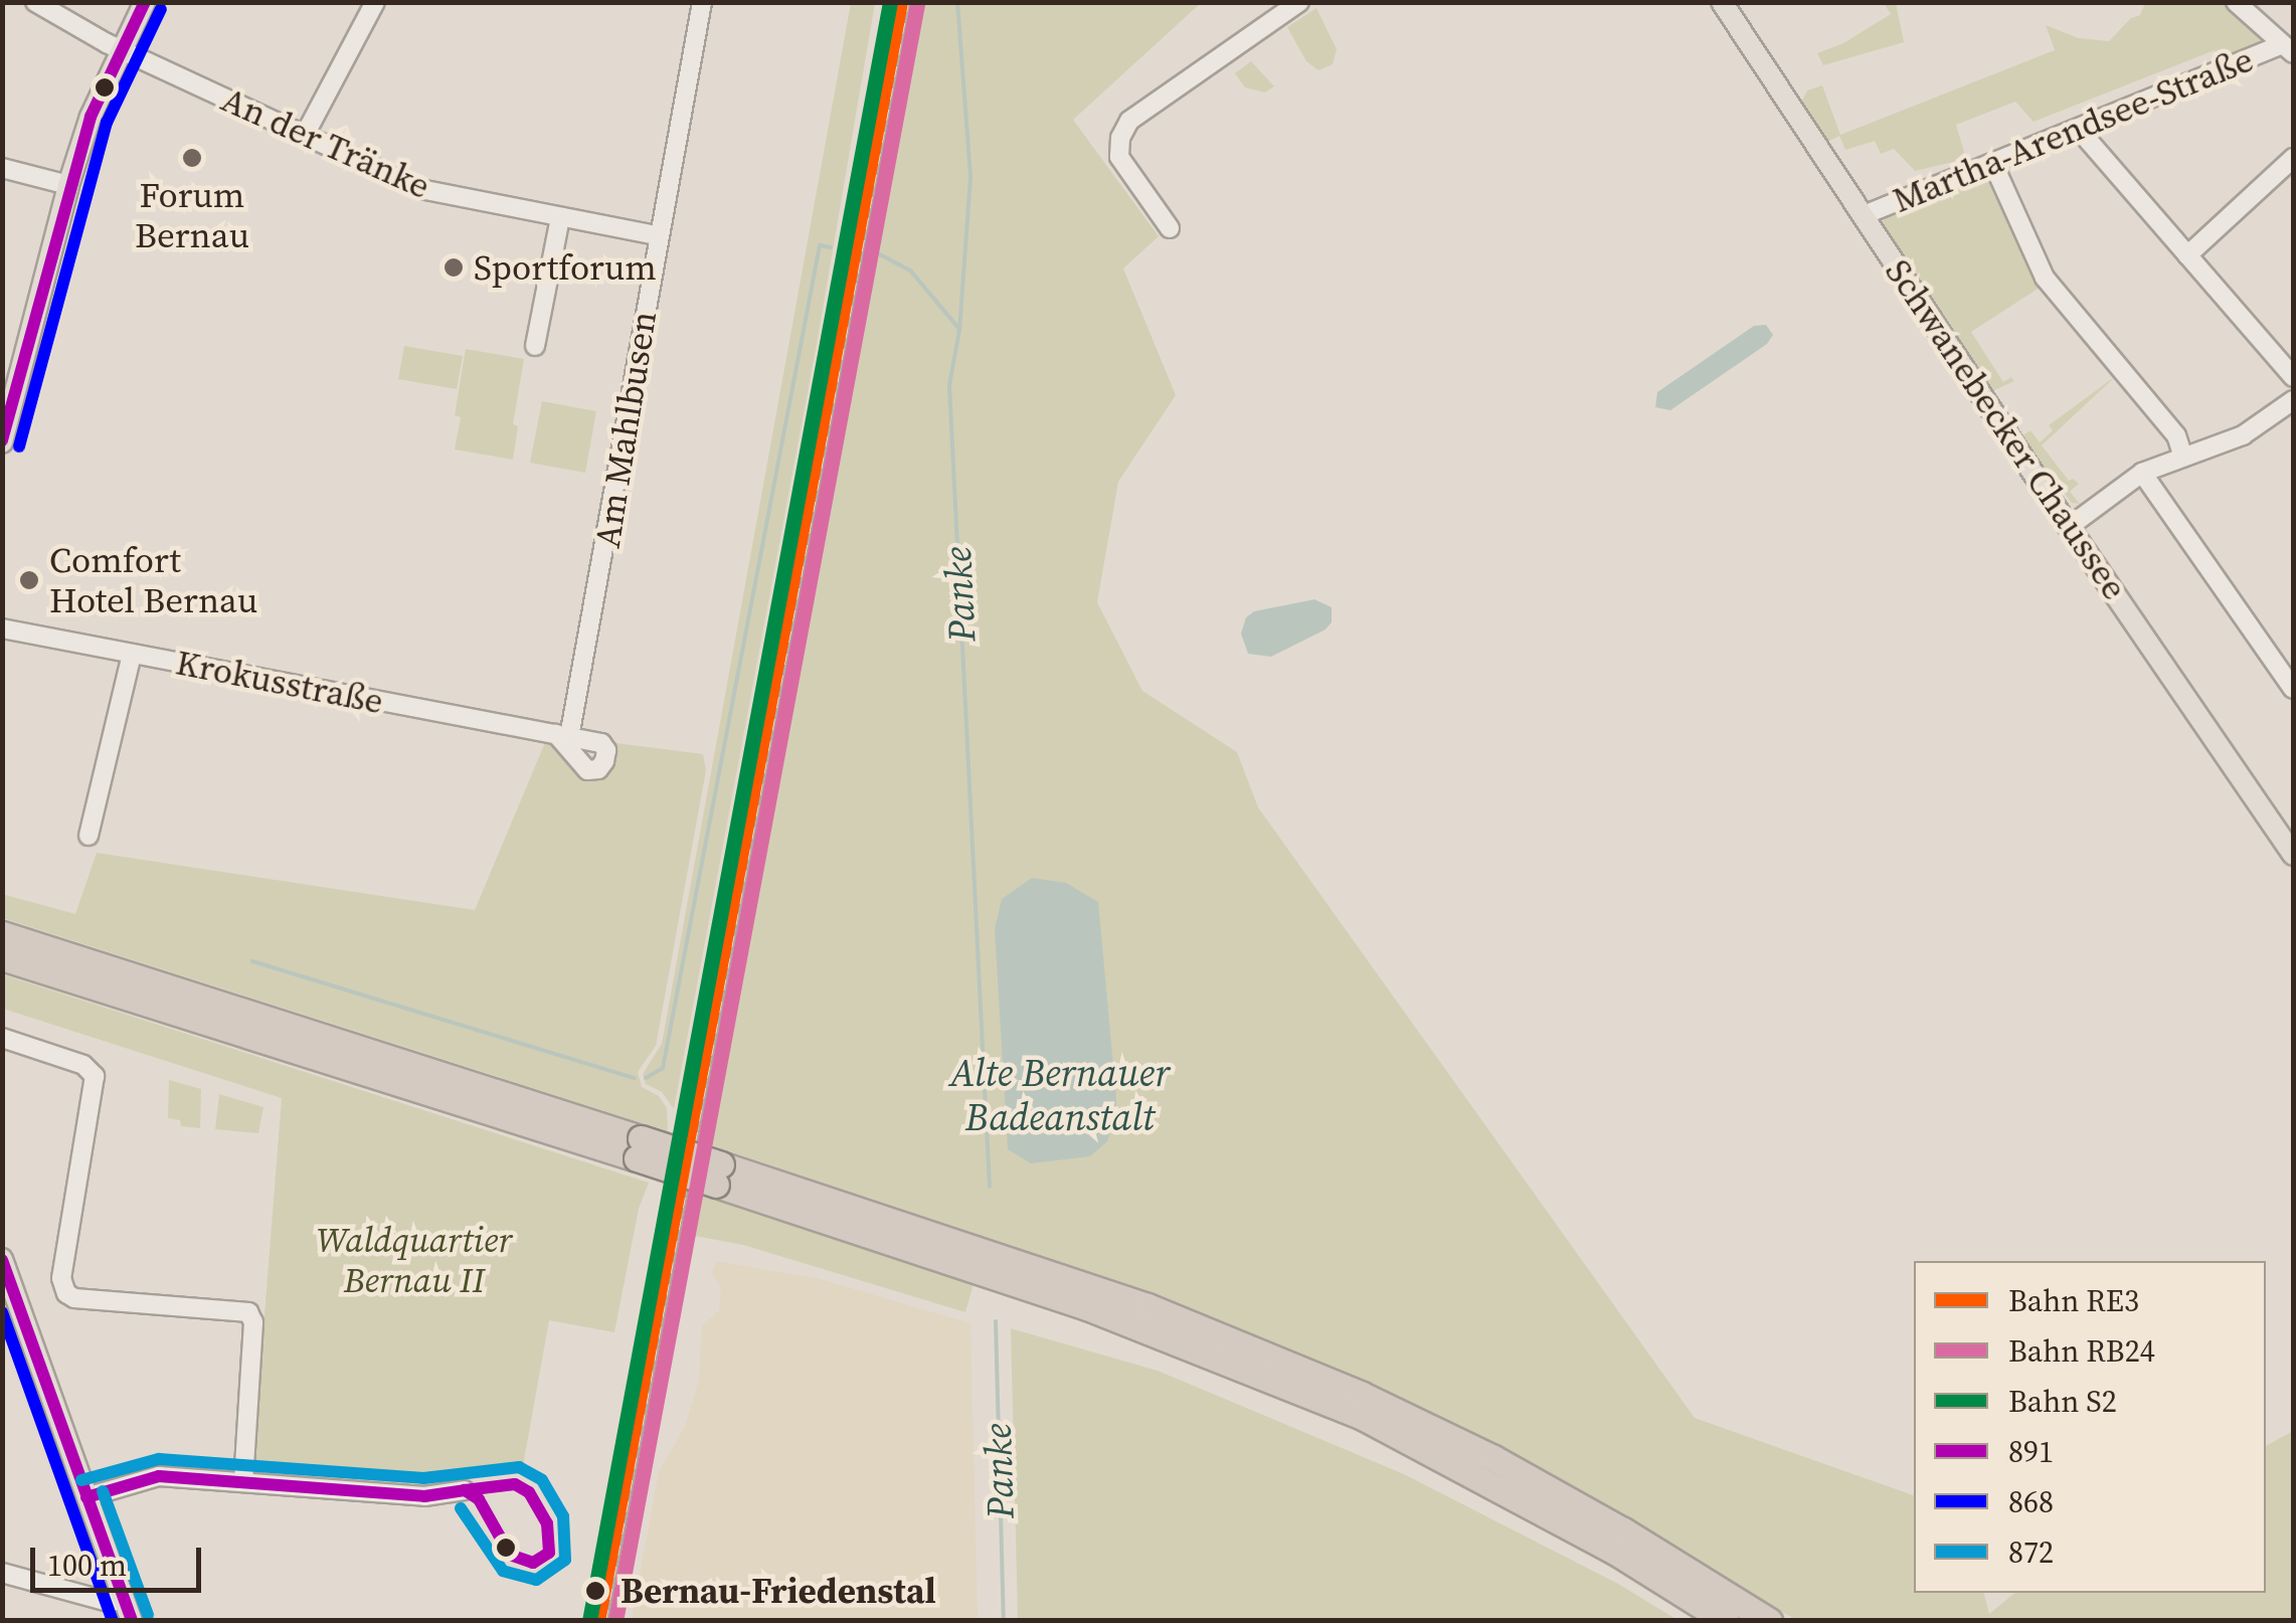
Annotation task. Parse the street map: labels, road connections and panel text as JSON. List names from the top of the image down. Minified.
{"streets":{"main road":["Schwanebecker Chaussee"],"street":["Martha-Arendsee-Straße","An der Tränke","Am Mahlbusen","Krokusstraße"]},"crossings":[["Martha-Arendsee-Straße","Schwanebecker Chaussee"],["An der Tränke","Am Mahlbusen"],["Am Mahlbusen","Krokusstraße"]],"water":["Panke","Alte Bernauer Badeanstalt"],"parks":["Waldquartier Bernau II"],"places":["Forum Bernau","Sportforum","Comfort Hotel Bernau","Bernau-Friedenstal"],"lines":["rail line RE3","rail line S2","transit line 891","rail line RB24","transit line 868","transit line 872"],"legend":["Bahn RE3","Bahn RB24","Bahn S2","891","868","872"],"scale_bar":"100 m"}
